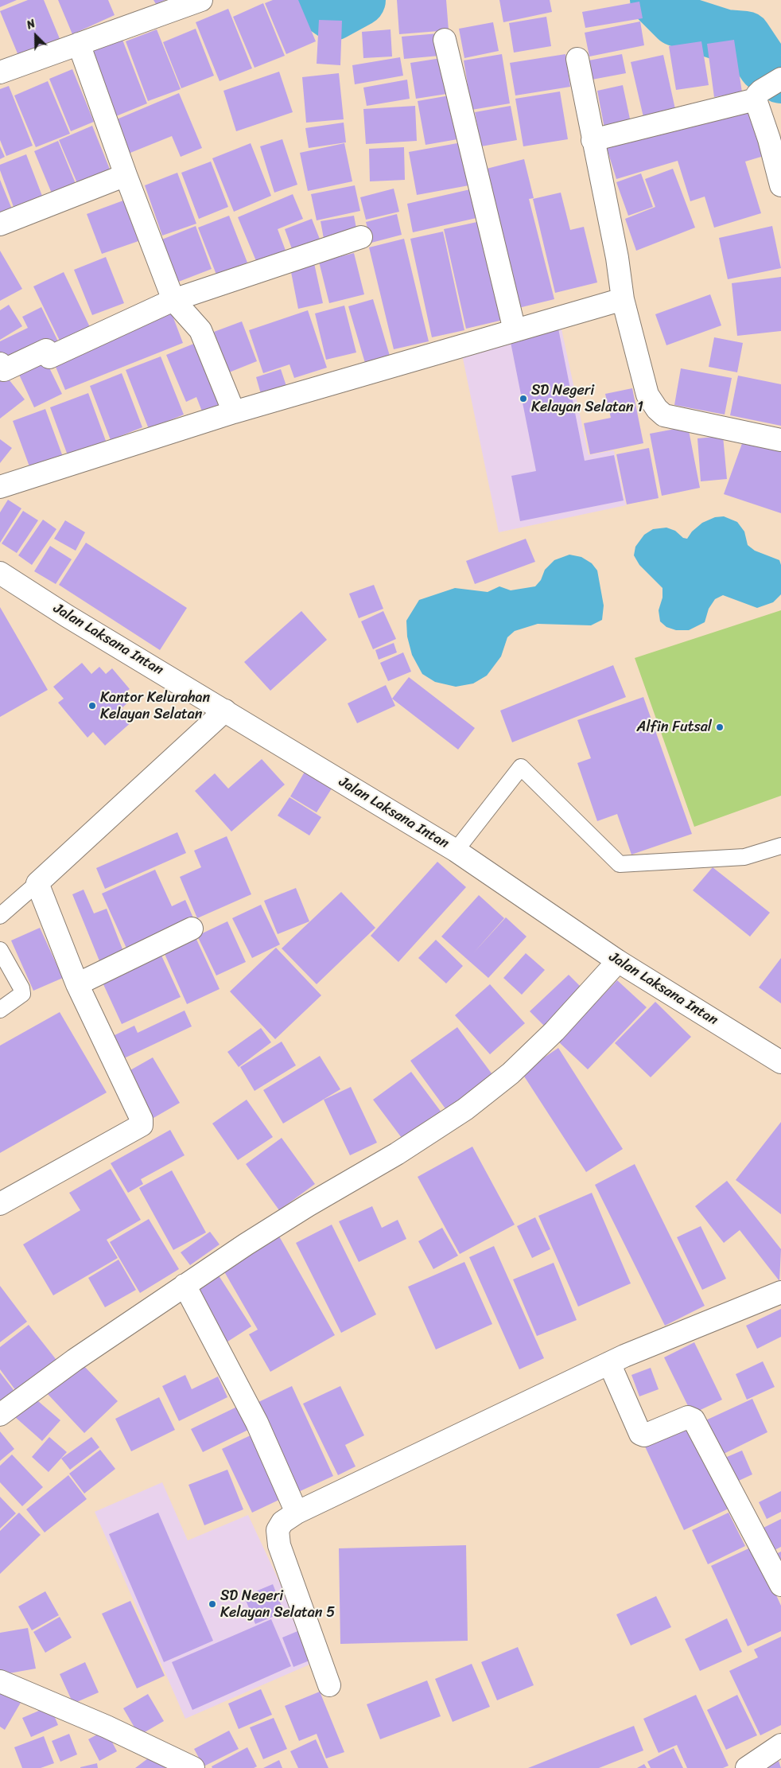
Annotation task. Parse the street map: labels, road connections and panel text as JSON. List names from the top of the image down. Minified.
{"streets":{"street":["Jalan Laksana Intan"]},"places":["SD Negeri Kelayan Selatan 1","Kantor Kelurahan Kelayan Selatan","Alfin Futsal","SD Negeri Kelayan Selatan 5"],"north":"top left"}
